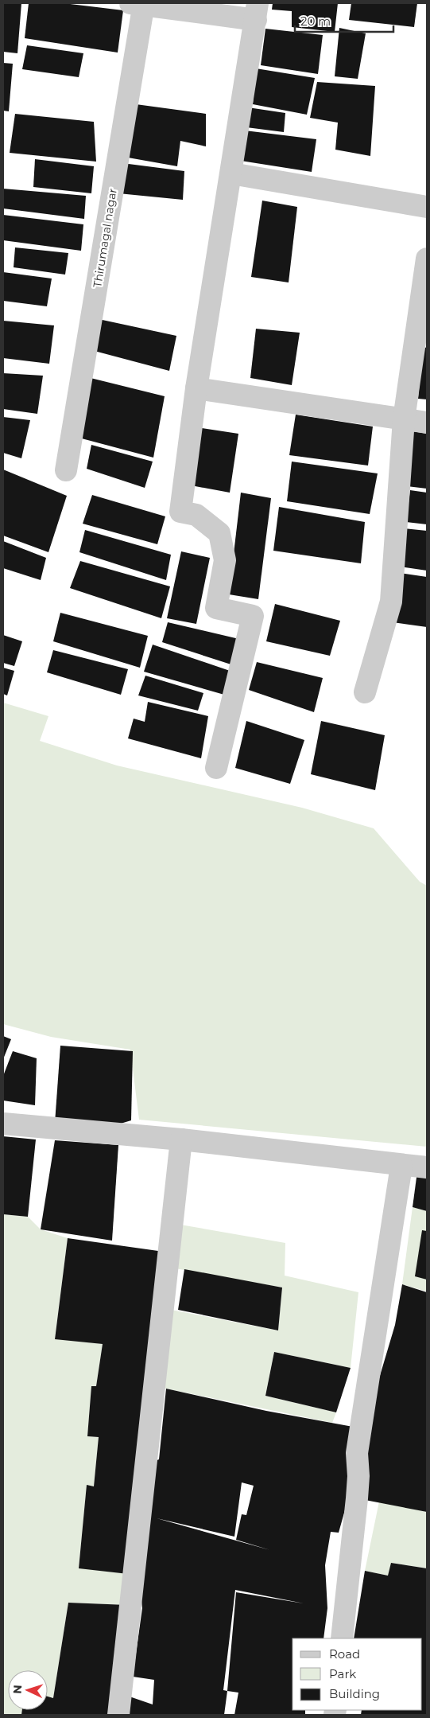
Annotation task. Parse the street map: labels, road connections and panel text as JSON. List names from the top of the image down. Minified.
{"streets":{"street":["Thirumagal nagar"]},"legend":["Road","Park","Building"],"scale_bar":"20 m","north":"left"}
